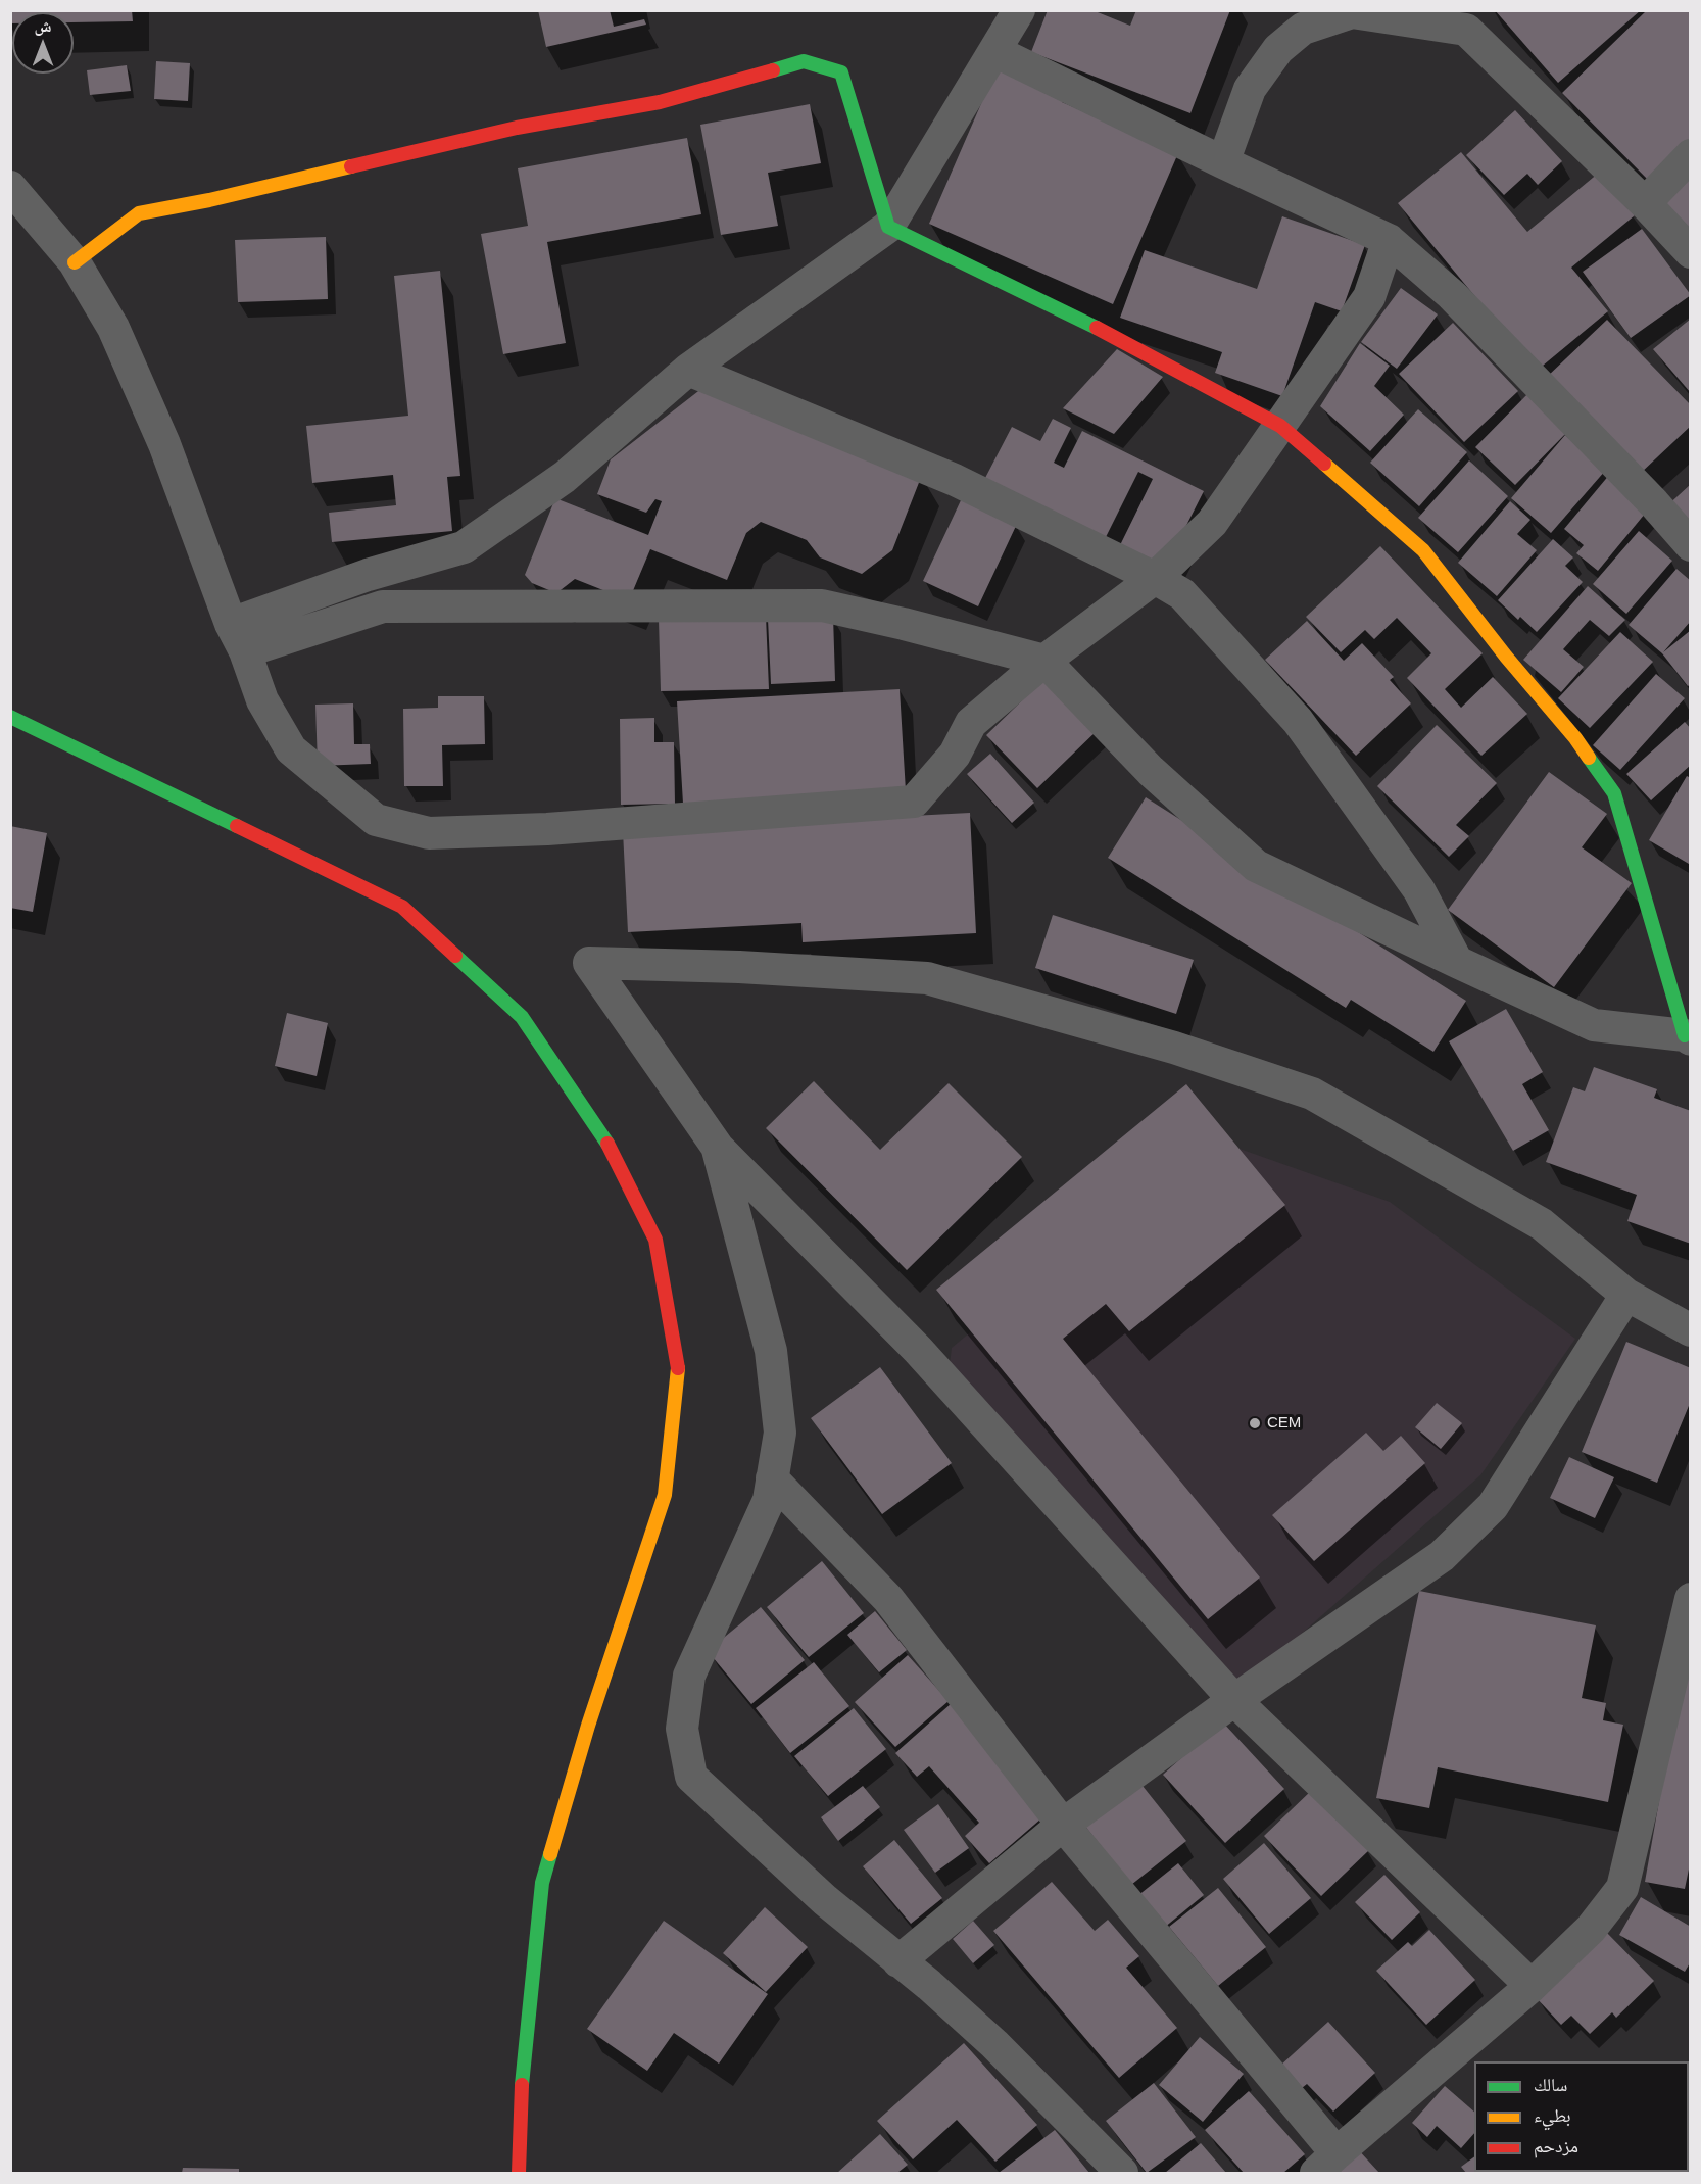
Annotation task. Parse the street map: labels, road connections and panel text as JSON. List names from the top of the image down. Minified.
{"places":["CEM"],"legend":["سالك","بطيء","مزدحم"],"north":"top"}
